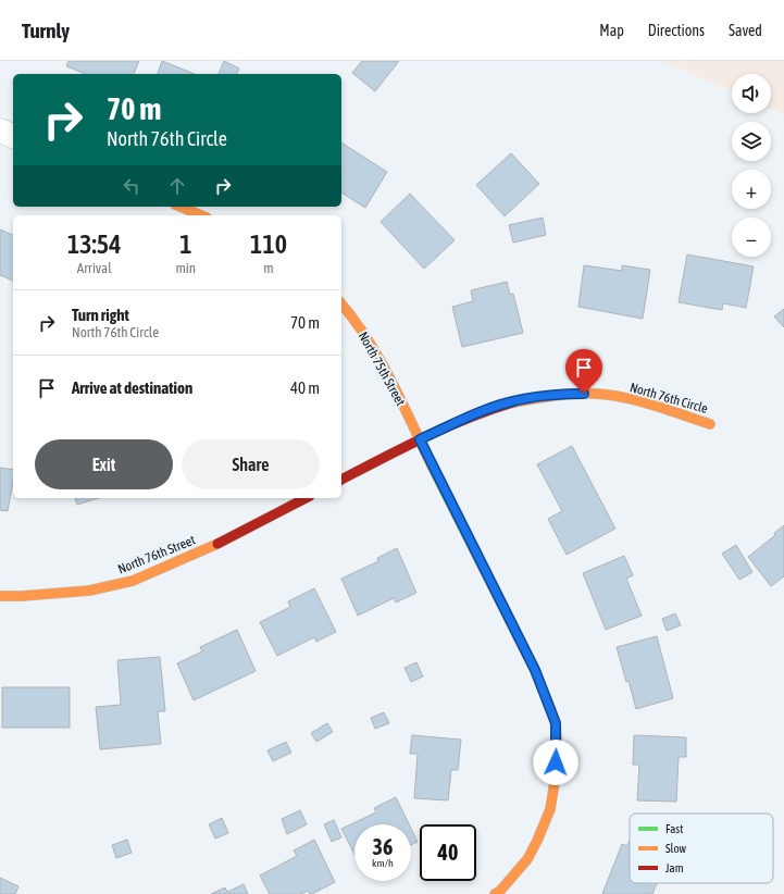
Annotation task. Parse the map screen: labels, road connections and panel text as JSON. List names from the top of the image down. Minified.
{"streets":{"street":["North 75th Street","North 76th Circle","North 76th Street"]},"crossings":[["North 75th Street","North 76th Circle"]],"legend":["Fast","Slow","Jam"],"page":{"header":"Turnly","nav":["Map","Directions","Saved"],"map_buttons":["+","−"],"turn":["70 m","North 76th Circle"],"eta":["13:54","Arrival","1","min","110","m"],"list":[{"name":"Turn right","note":"North 76th Circle","value":"70 m"},{"name":"Arrive at destination","value":"40 m"}],"buttons":["Exit","Share"],"speed":"36 km/h","limit":"40"}}
